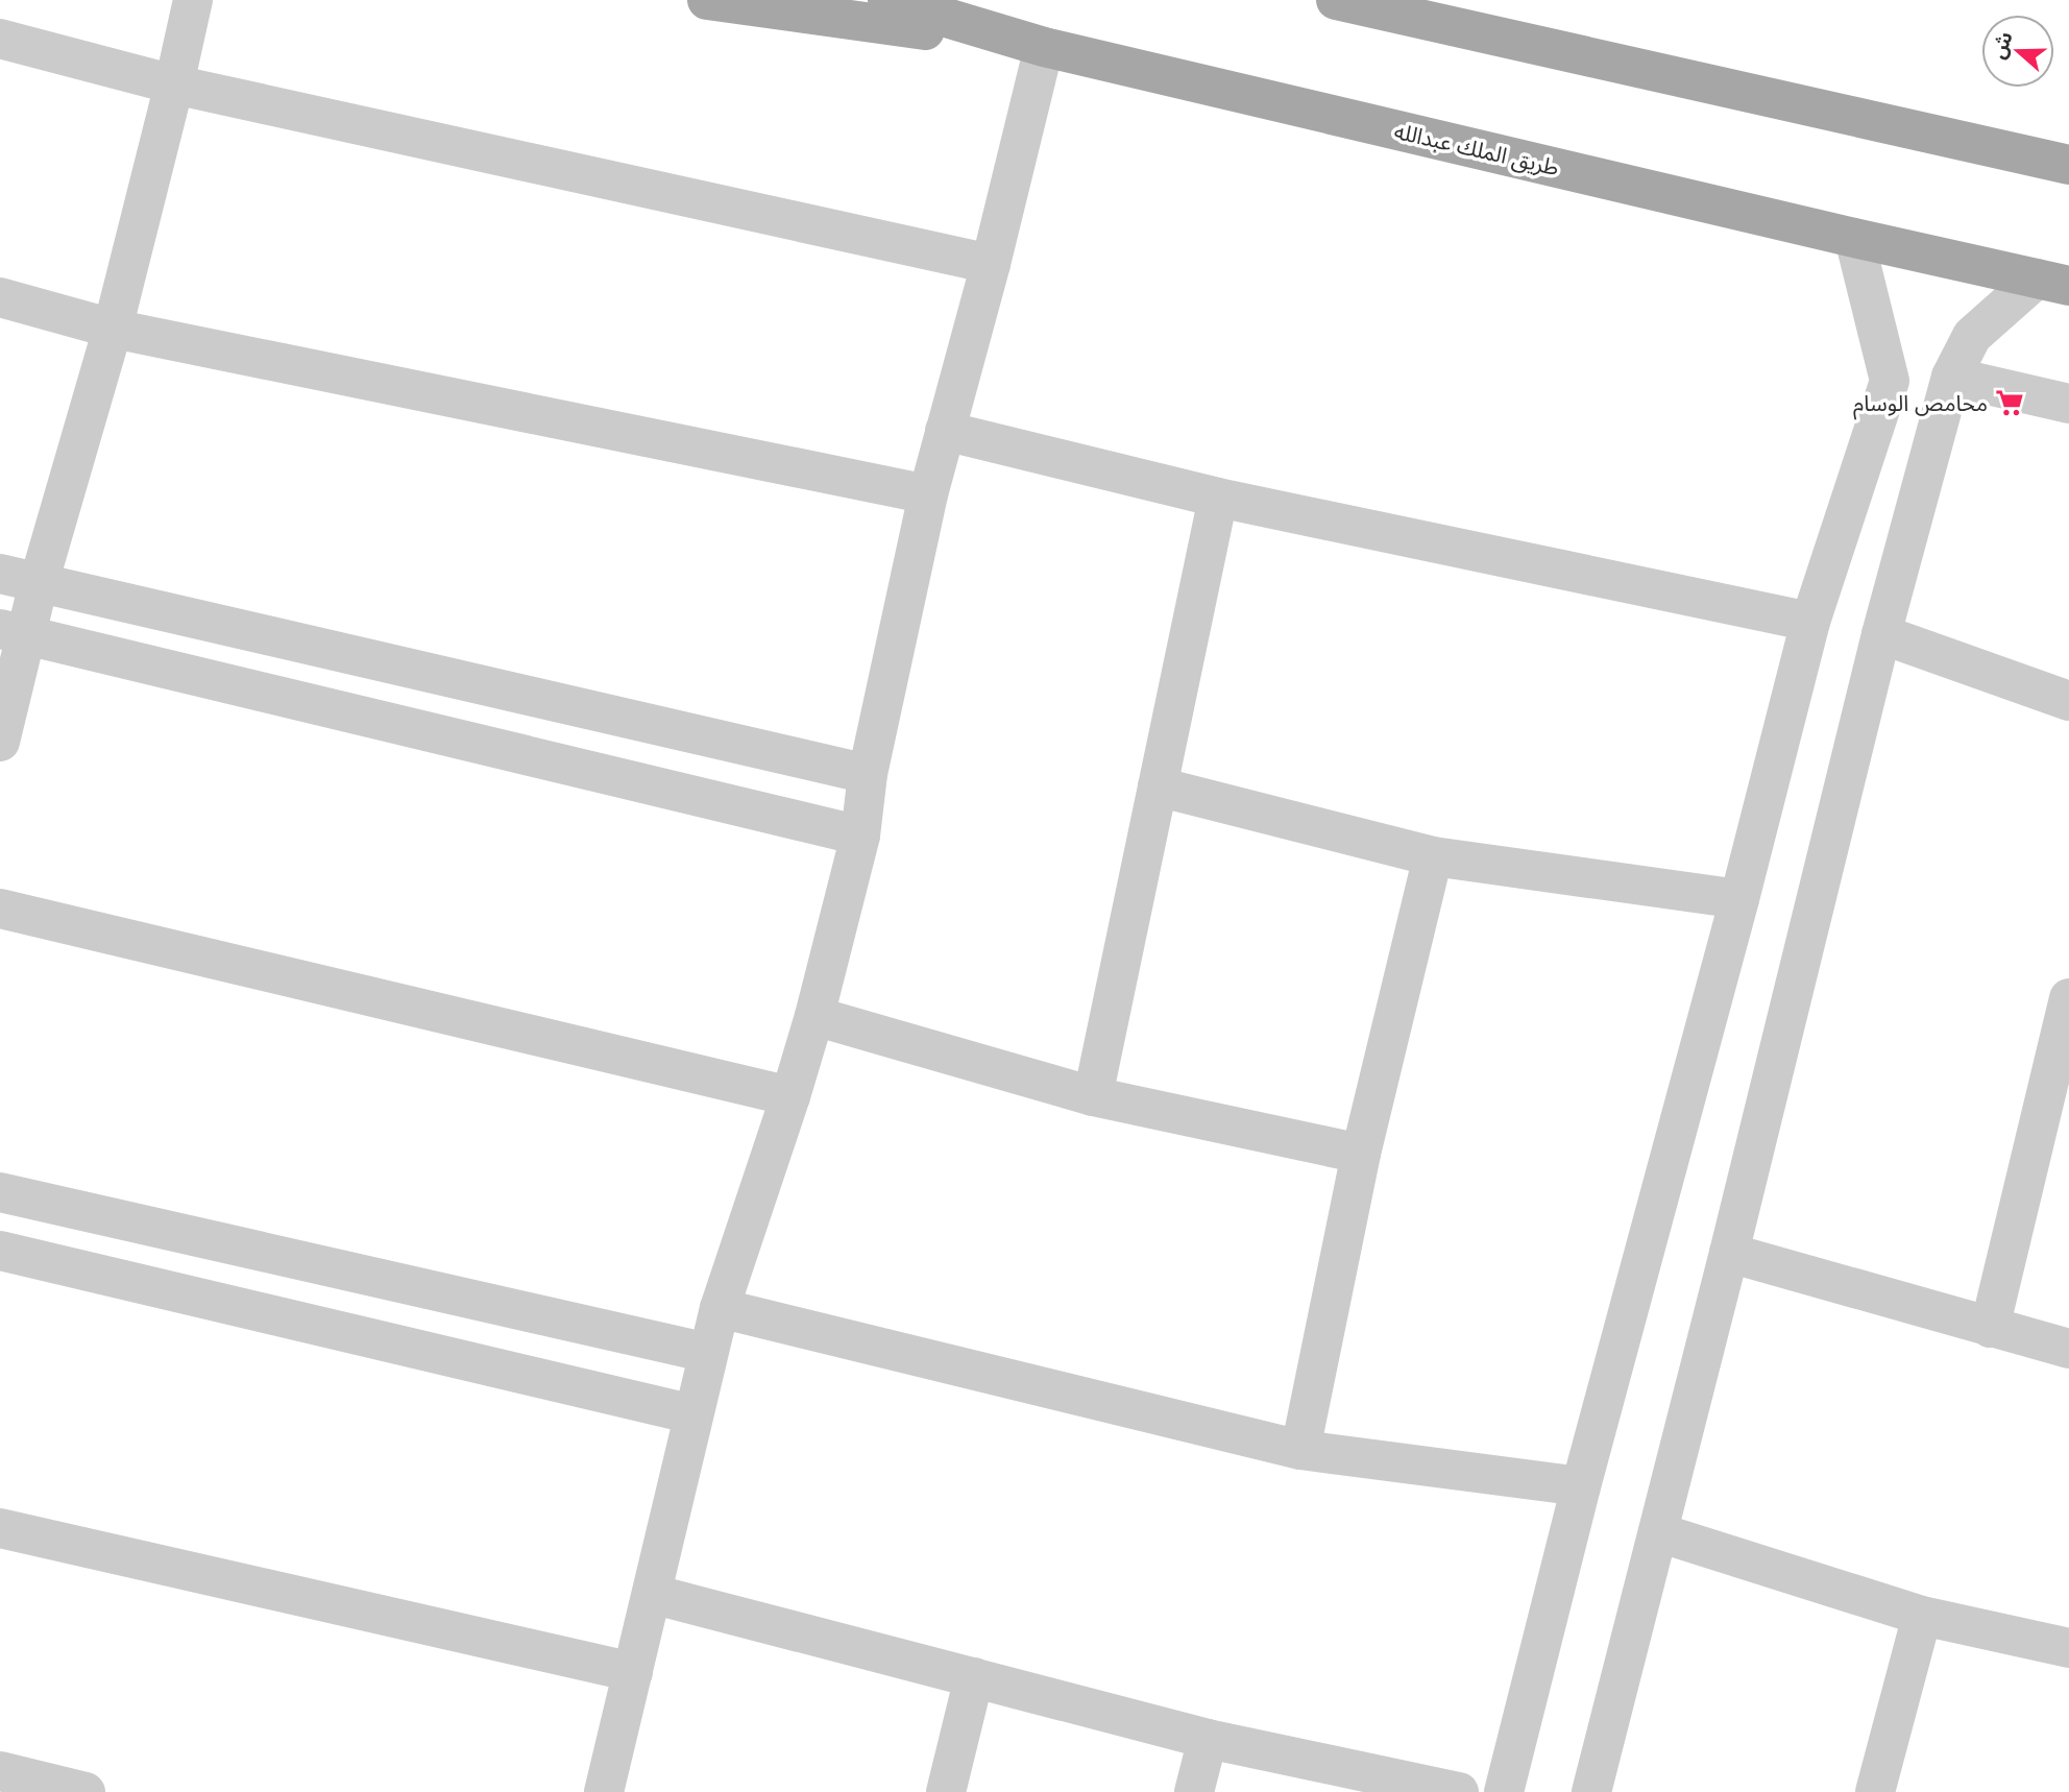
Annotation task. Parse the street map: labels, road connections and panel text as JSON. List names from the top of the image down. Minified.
{"streets":{"main road":["طريق الملك عبدالله"]},"places":{"supermarket":["محامص الوسام"]},"north":"left"}
